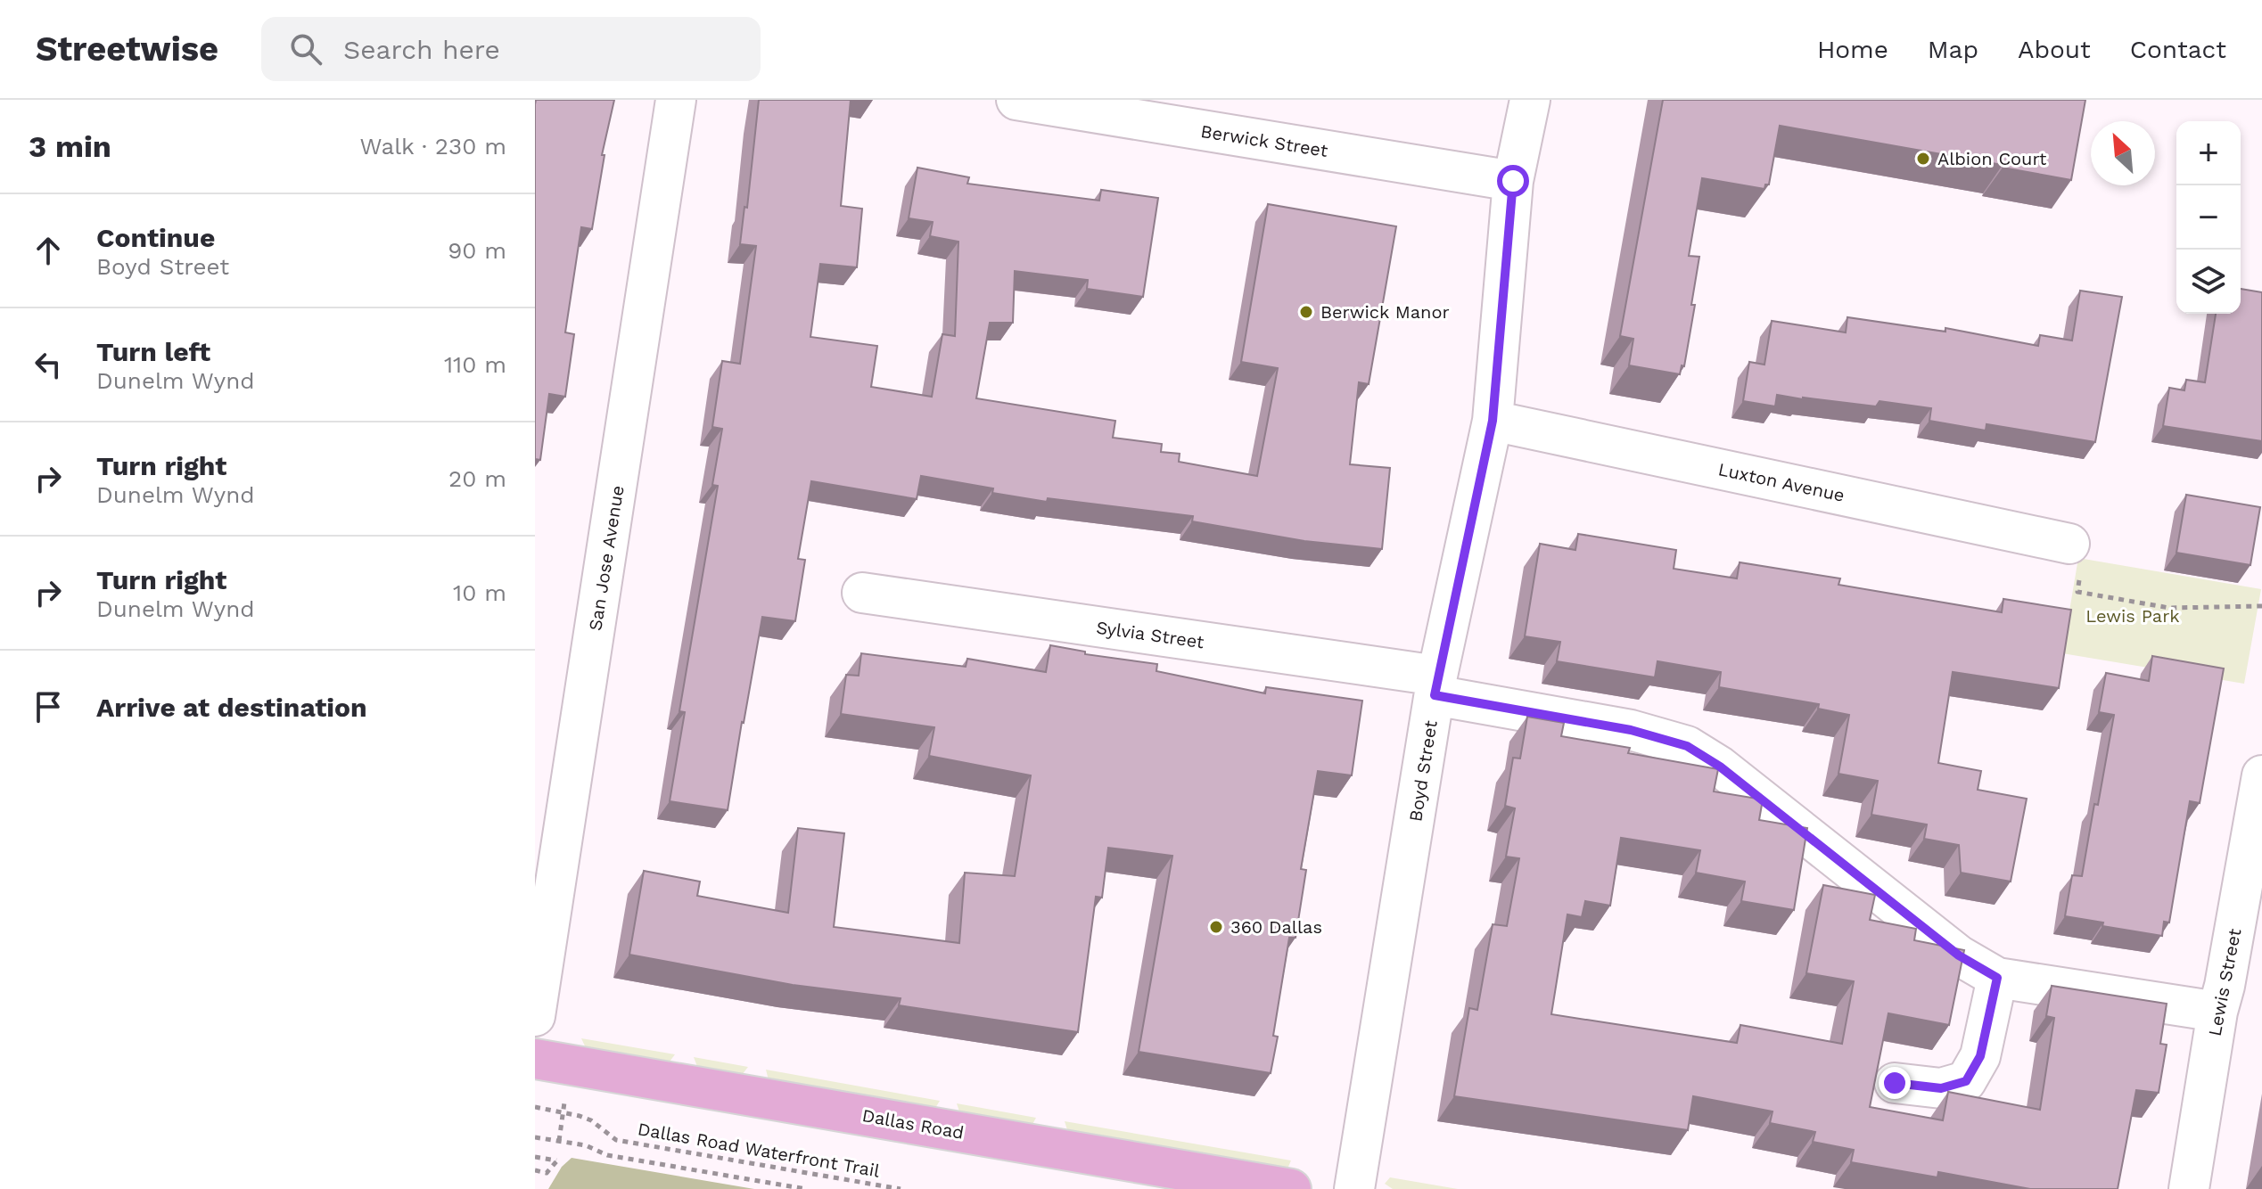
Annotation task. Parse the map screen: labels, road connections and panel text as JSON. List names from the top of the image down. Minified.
{"streets":{"main road":["Dallas Road"],"street":["Berwick Street","Luxton Avenue","San Jose Avenue","Sylvia Street","Boyd Street","Lewis Street"],"path":["Dallas Road Waterfront Trail"]},"crossings":[["Berwick Street","Boyd Street"],["Luxton Avenue","Boyd Street"],["Sylvia Street","Boyd Street"]],"parks":["Lewis Park"],"places":["Albion Court","Berwick Manor","360 Dallas"],"north":"top left","page":{"header":"Streetwise","search":"Search here","nav":["Home","Map","About","Contact"],"heading":["3 min","Walk · 230 m"],"map_buttons":["+","−"],"list":[["Continue","Boyd Street","90 m"],["Turn left","Dunelm Wynd","110 m"],["Turn right","Dunelm Wynd","20 m"],["Turn right","Dunelm Wynd","10 m"],"Arrive at destination"]}}
